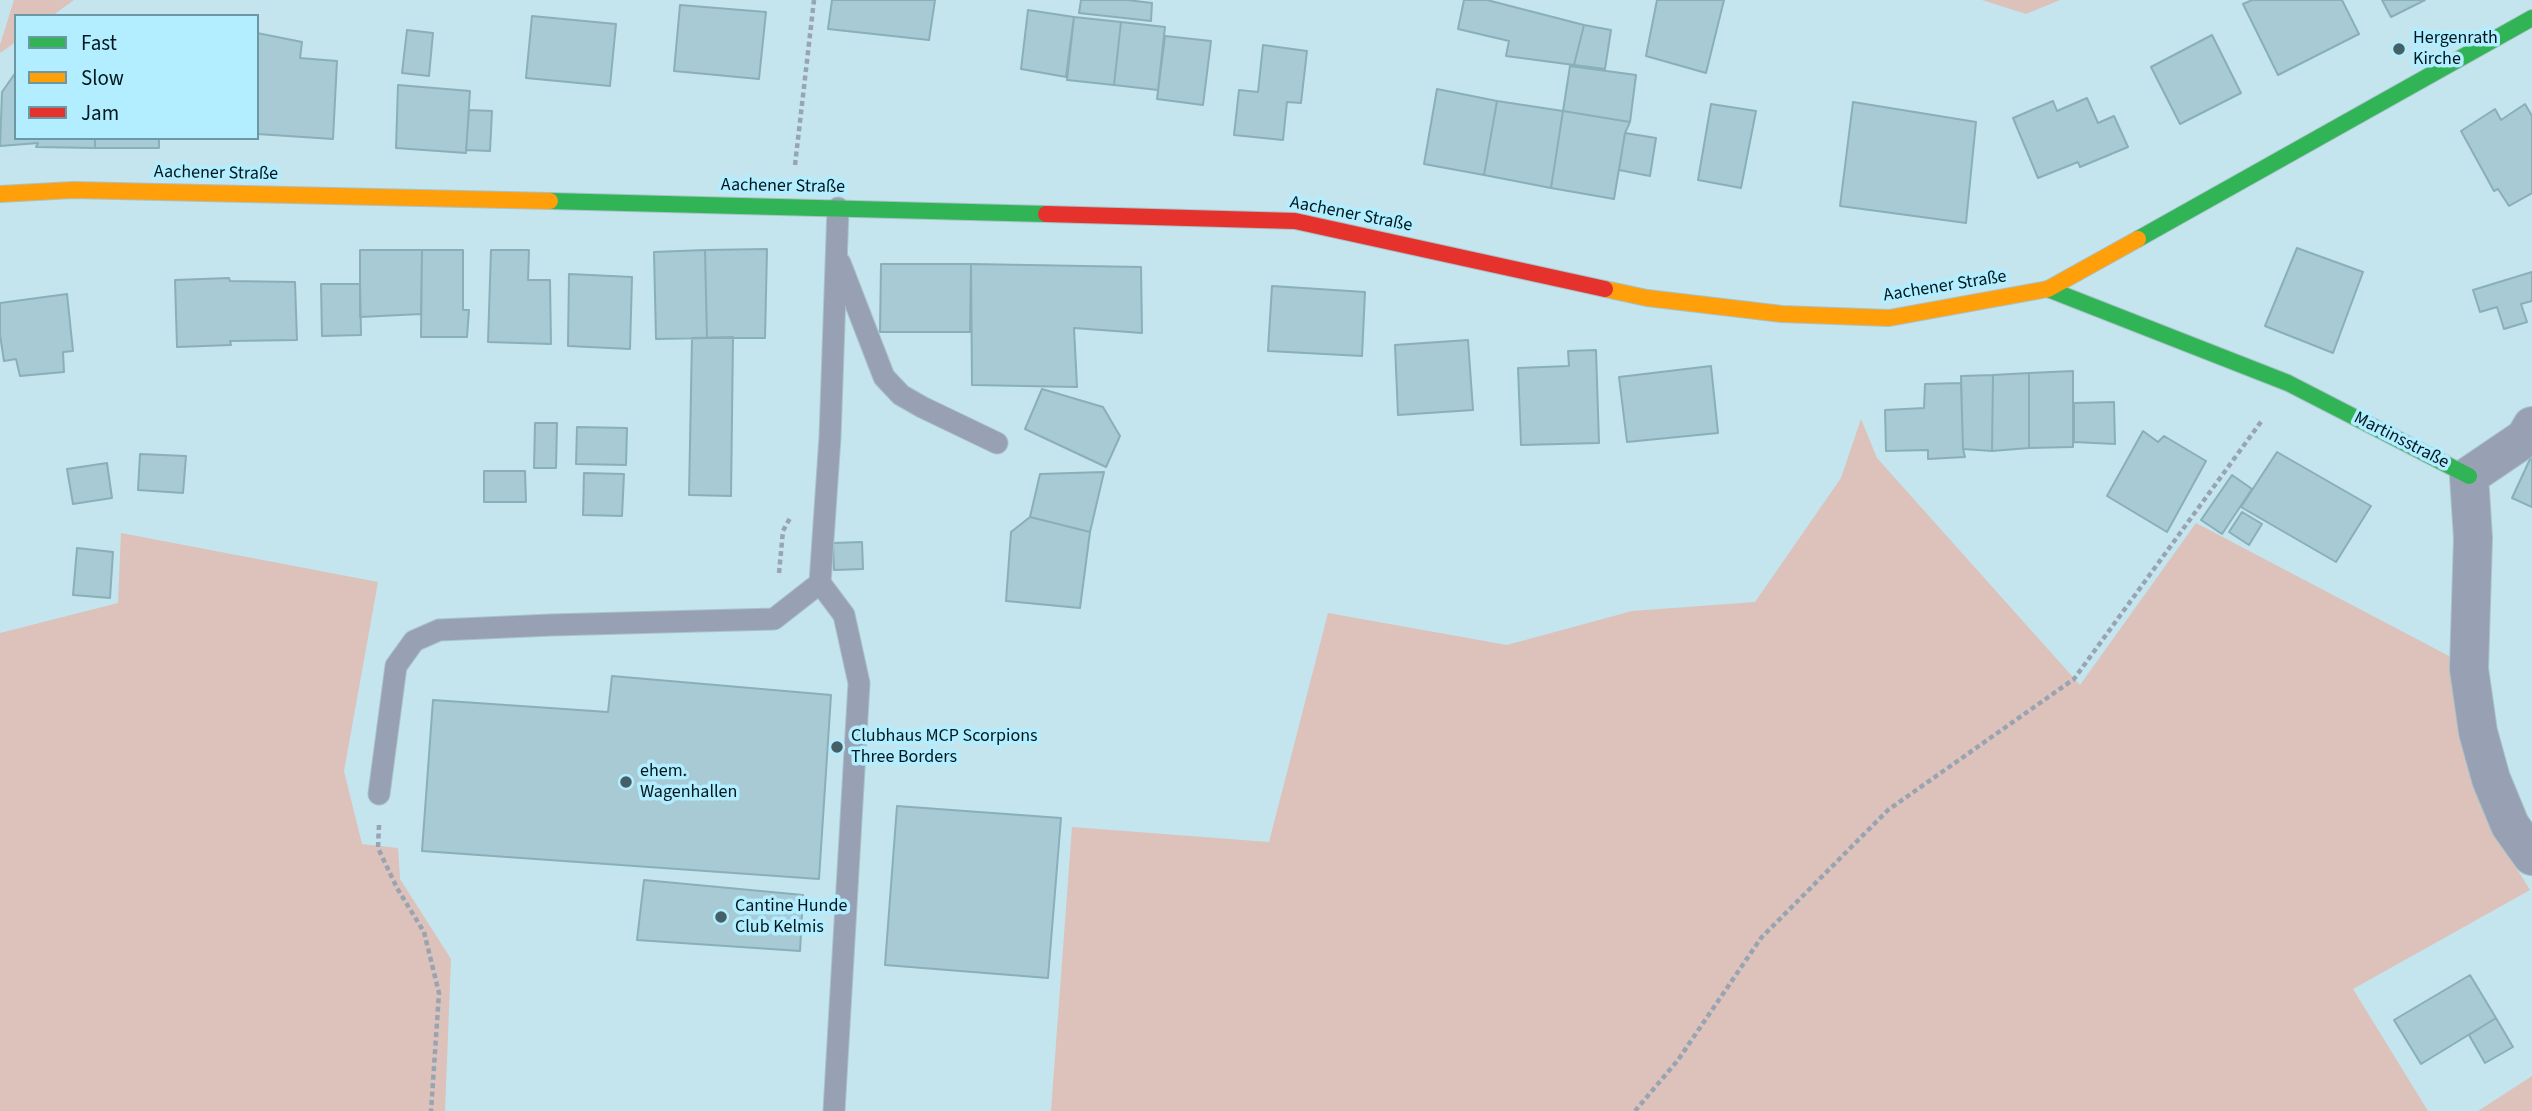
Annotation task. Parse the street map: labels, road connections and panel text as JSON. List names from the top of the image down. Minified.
{"streets":{"street":["Aachener Straße","Martinsstraße"]},"crossings":[["Aachener Straße","Martinsstraße"]],"places":["Hergenrath Kirche","Clubhaus MCP Scorpions Three Borders","ehem. Wagenhallen","Cantine Hunde Club Kelmis"],"legend":["Fast","Slow","Jam"]}
